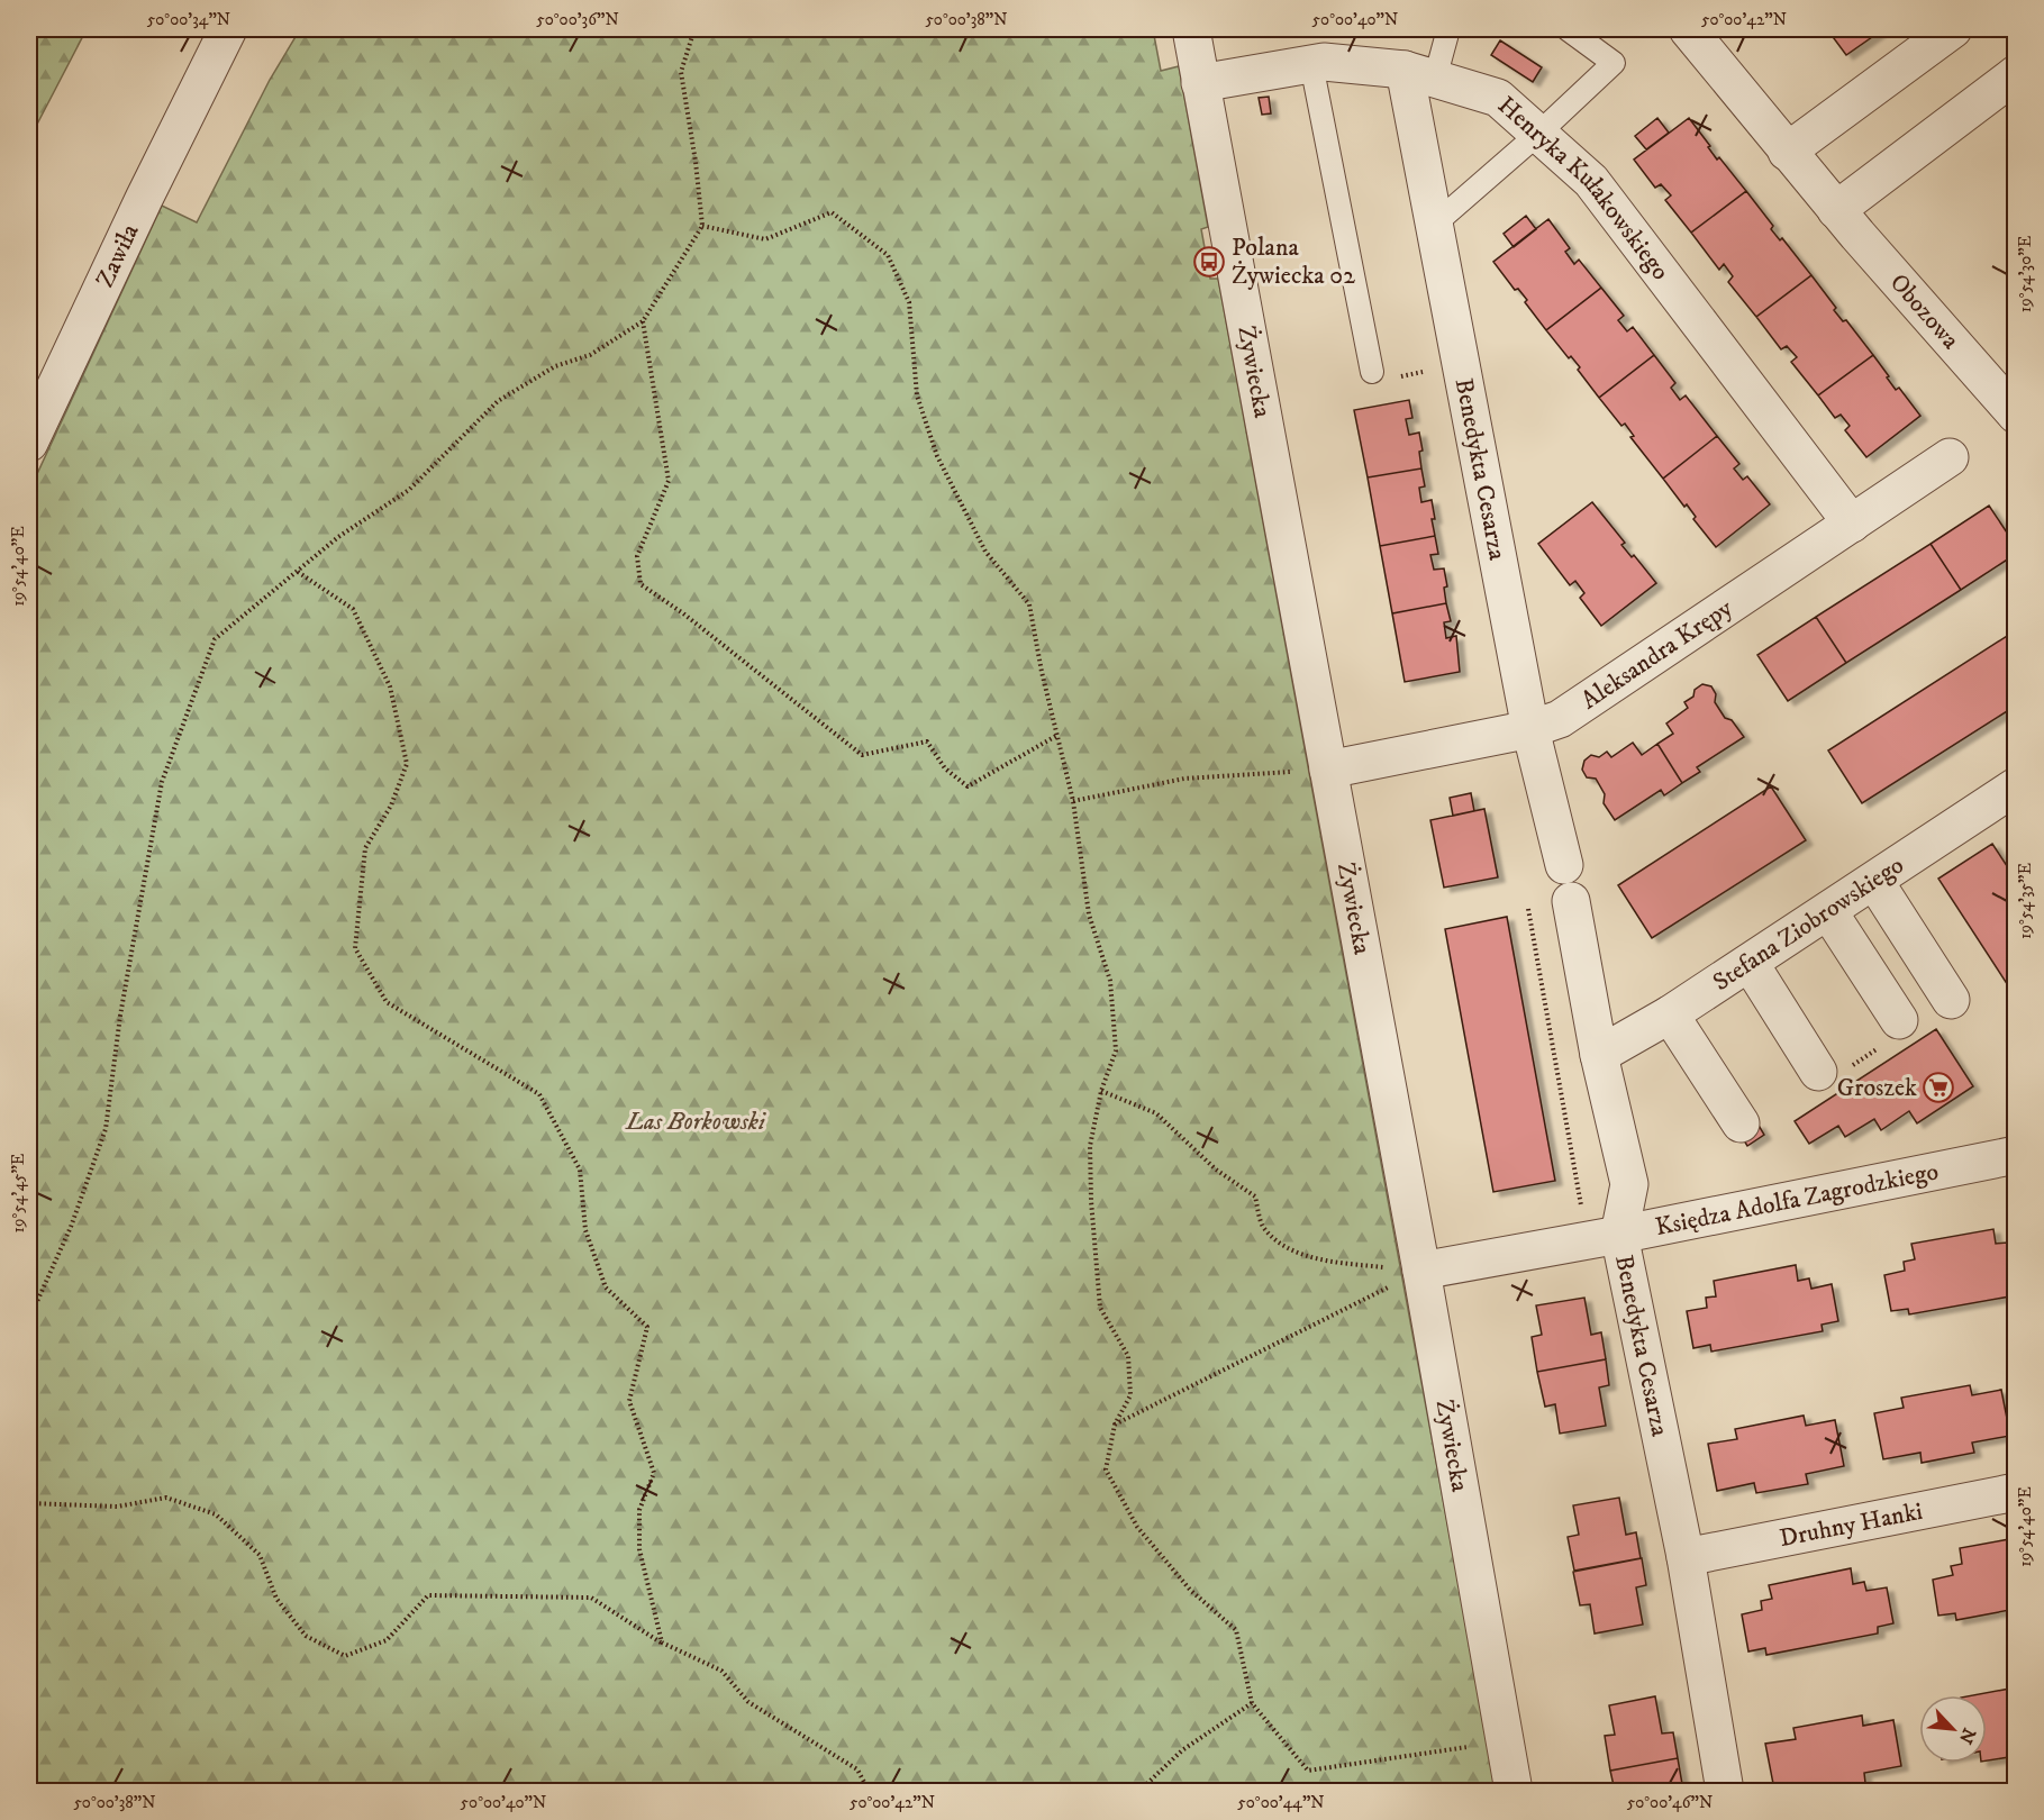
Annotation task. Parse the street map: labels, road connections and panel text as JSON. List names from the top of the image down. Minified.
{"streets":{"street":["Henryka Kułakowskiego","Zawiła","Obozowa","Żywiecka","Benedykta Cesarza","Aleksandra Krępy","Stefana Ziobrowskiego","Księdza Adolfa Zagrodzkiego","Druhny Hanki"]},"crossings":[["Henryka Kułakowskiego","Żywiecka"],["Henryka Kułakowskiego","Benedykta Cesarza"],["Henryka Kułakowskiego","Aleksandra Krępy"],["Żywiecka","Aleksandra Krępy"],["Żywiecka","Księdza Adolfa Zagrodzkiego"],["Benedykta Cesarza","Aleksandra Krępy"],["Benedykta Cesarza","Stefana Ziobrowskiego"],["Benedykta Cesarza","Księdza Adolfa Zagrodzkiego"],["Benedykta Cesarza","Druhny Hanki"]],"parks":["Las Borkowski"],"places":{"bus stop":["Polana Żywiecka 02"],"supermarket":["Groszek"]},"north":"bottom right","coordinates":["50°00'34\"N","50°00'36\"N","50°00'38\"N","50°00'40\"N","50°00'42\"N","19°54'30\"E","19°54'40\"E","19°54'35\"E","19°54'45\"E","50°00'44\"N","50°00'46\"N"]}
